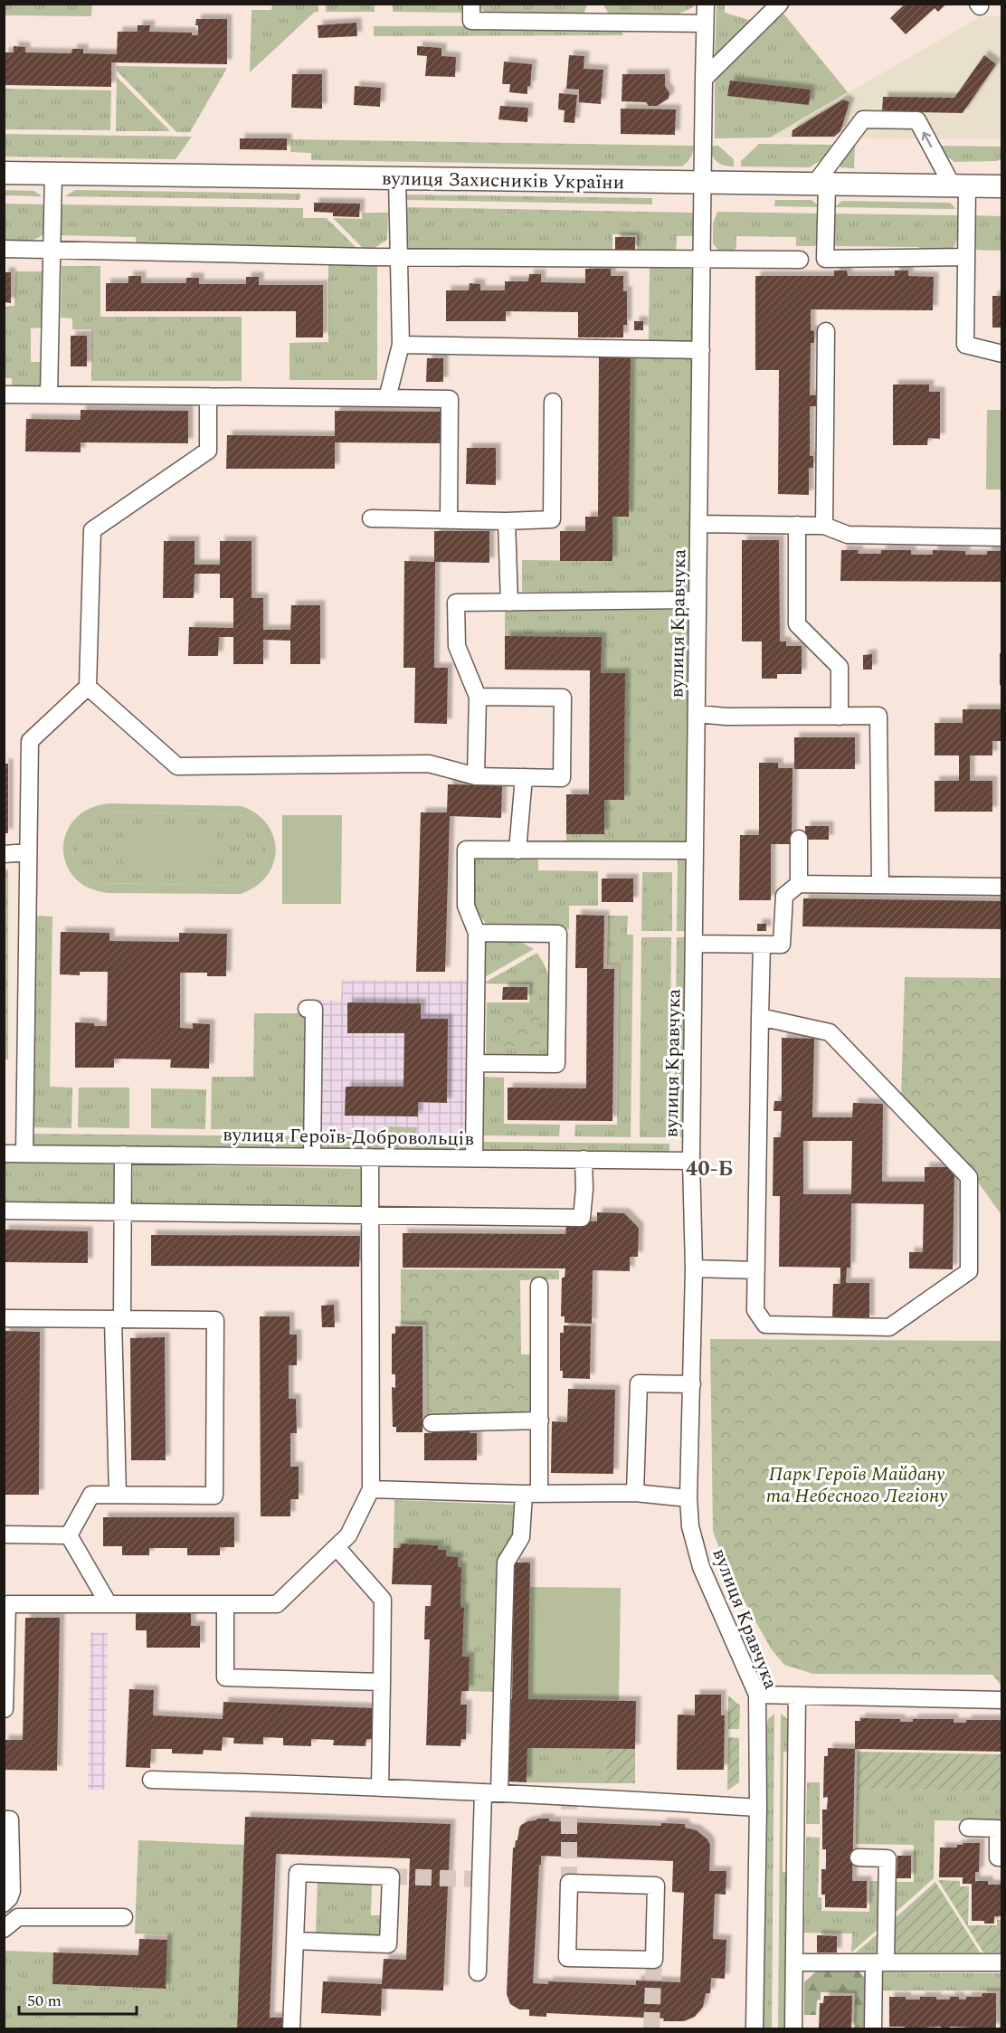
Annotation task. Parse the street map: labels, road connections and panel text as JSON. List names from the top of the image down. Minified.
{"streets":{"main road":["вулиця Захисників України"],"street":["вулиця Кравчука","вулиця Героїв-Добровольців"]},"crossings":[["вулиця Захисників України","вулиця Кравчука"],["вулиця Кравчука","вулиця Героїв-Добровольців"]],"districts":["40-Б"],"parks":["Парк Героїв Майдану та Небесного Легіону"],"scale_bar":"50 m"}
